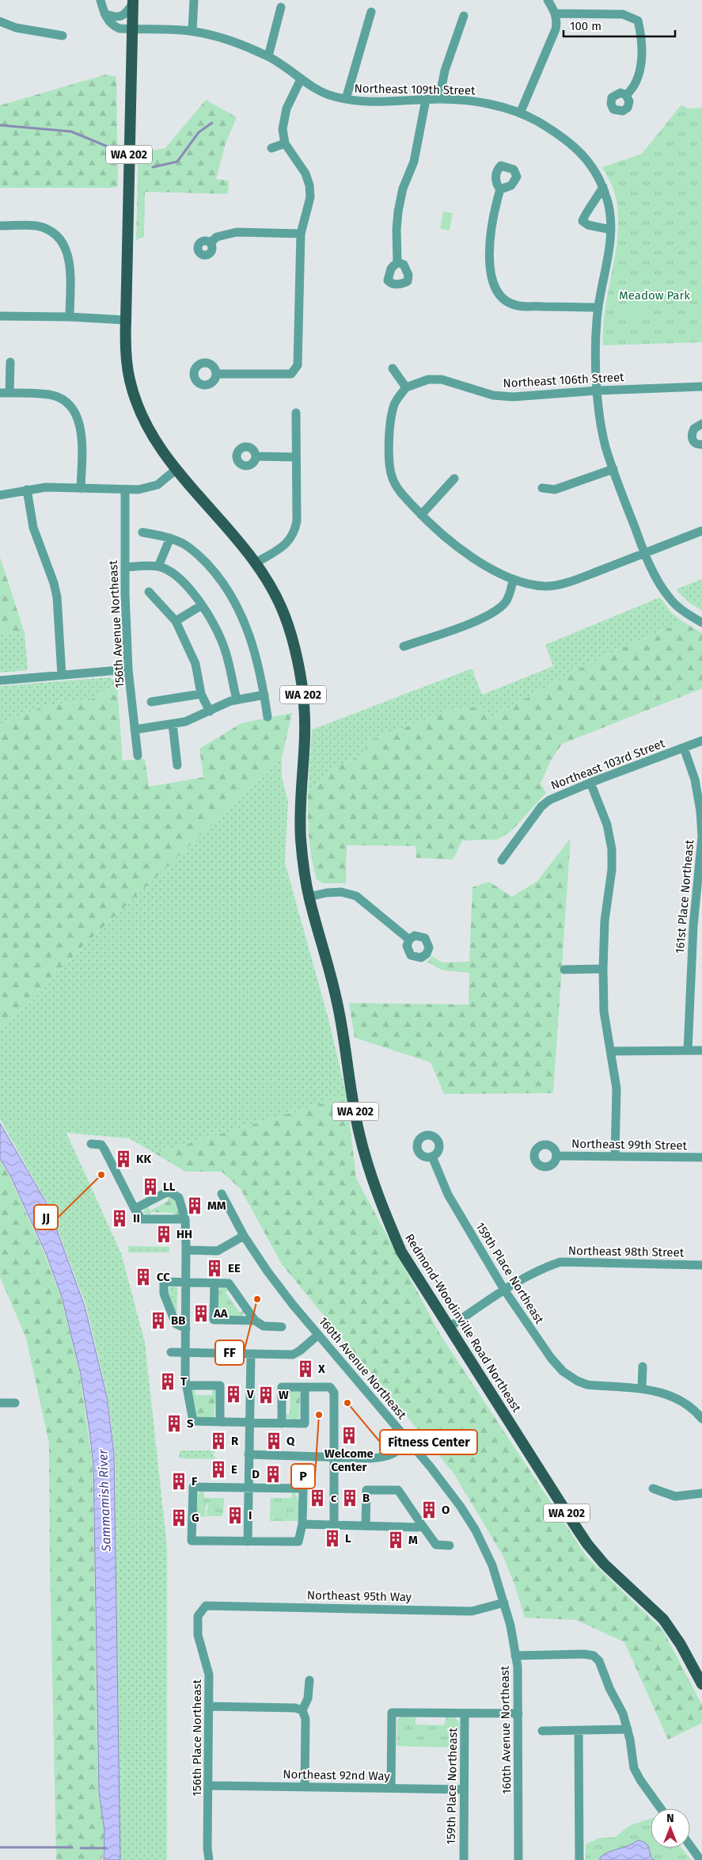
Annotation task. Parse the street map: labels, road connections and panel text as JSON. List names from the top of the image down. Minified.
{"streets":{"main road":["WA 202","Redmond-Woodinville Road Northeast"],"street":["Northeast 109th Street","Northeast 106th Street","156th Avenue Northeast","Northeast 103rd Street","161st Place Northeast","Northeast 99th Street","Northeast 98th Street","159th Place Northeast","160th Avenue Northeast","Northeast 95th Way","156th Place Northeast","Northeast 92nd Way"]},"crossings":[["Northeast 109th Street","Redmond-Woodinville Road Northeast"],["Northeast 103rd Street","161st Place Northeast"],["Northeast 98th Street","159th Place Northeast"],["Northeast 98th Street","Redmond-Woodinville Road Northeast"],["159th Place Northeast","Northeast 92nd Way"],["160th Avenue Northeast","Northeast 95th Way"],["Northeast 95th Way","156th Place Northeast"],["156th Place Northeast","Northeast 92nd Way"]],"water":["Sammamish River"],"parks":["Meadow Park"],"places":{"building":["KK","LL","MM","II","HH","EE","CC","AA","BB","X","T","V","W","S","Welcome Center","R","Q","E","D","F","c","B","O","I","G","L","M"],"other":["JJ","FF","Fitness Center","P"]},"scale_bar":"100 m","north":"top"}
